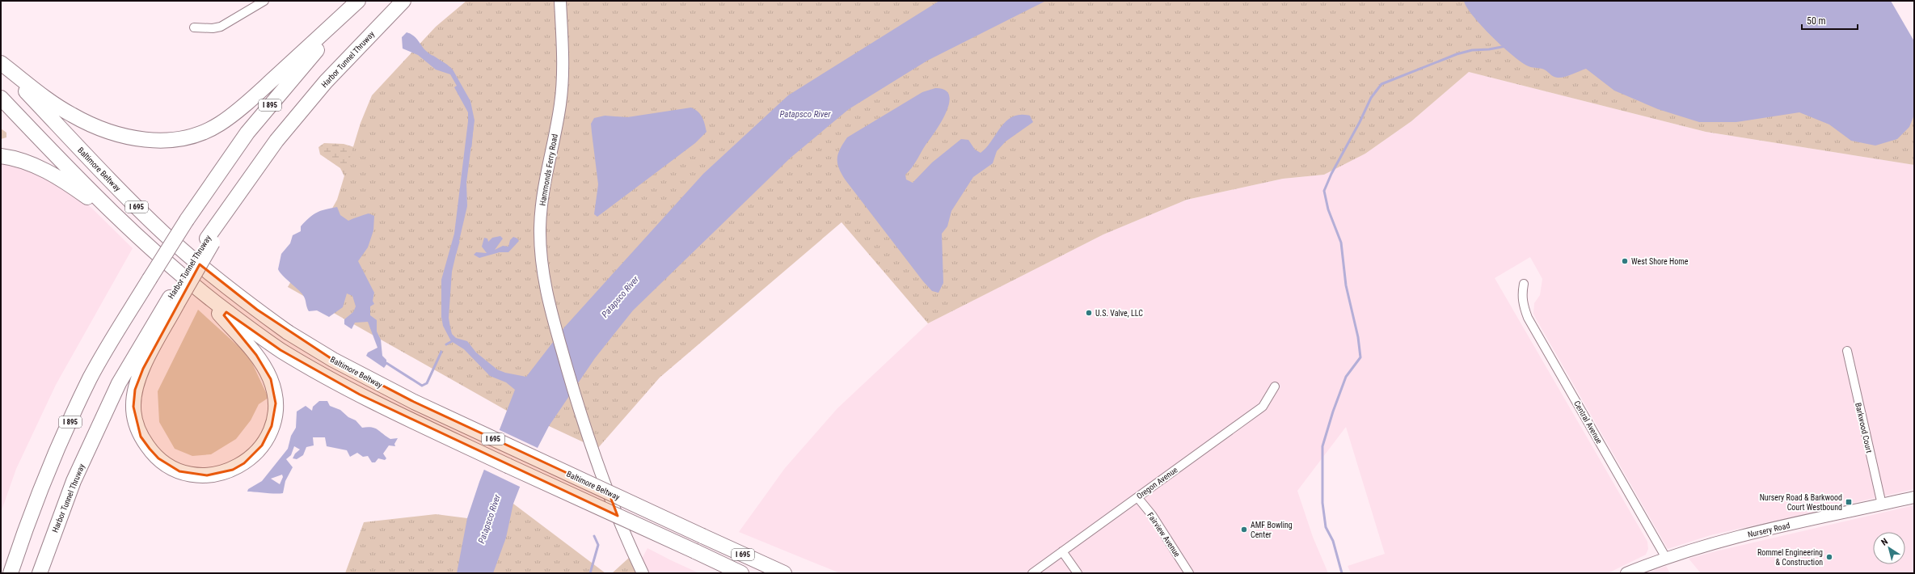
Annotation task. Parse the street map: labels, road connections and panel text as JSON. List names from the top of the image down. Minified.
{"streets":{"highway":["Harbor Tunnel Thruway","I 895","Baltimore Beltway","I 695"],"street":["Hammonds Ferry Road","Central Avenue","Barkwood Court","Oregon Avenue","Nursery Road","Fairview Avenue"]},"crossings":[["Central Avenue","Nursery Road"],["Barkwood Court","Nursery Road"],["Oregon Avenue","Fairview Avenue"]],"water":["Patapsco River"],"places":{"other":["West Shore Home","U.S. Valve, LLC","AMF Bowling Center","Rommel Engineering & Construction"],"transit":["Nursery Road & Barkwood Court Westbound"]},"scale_bar":"50 m","north":"top left"}
